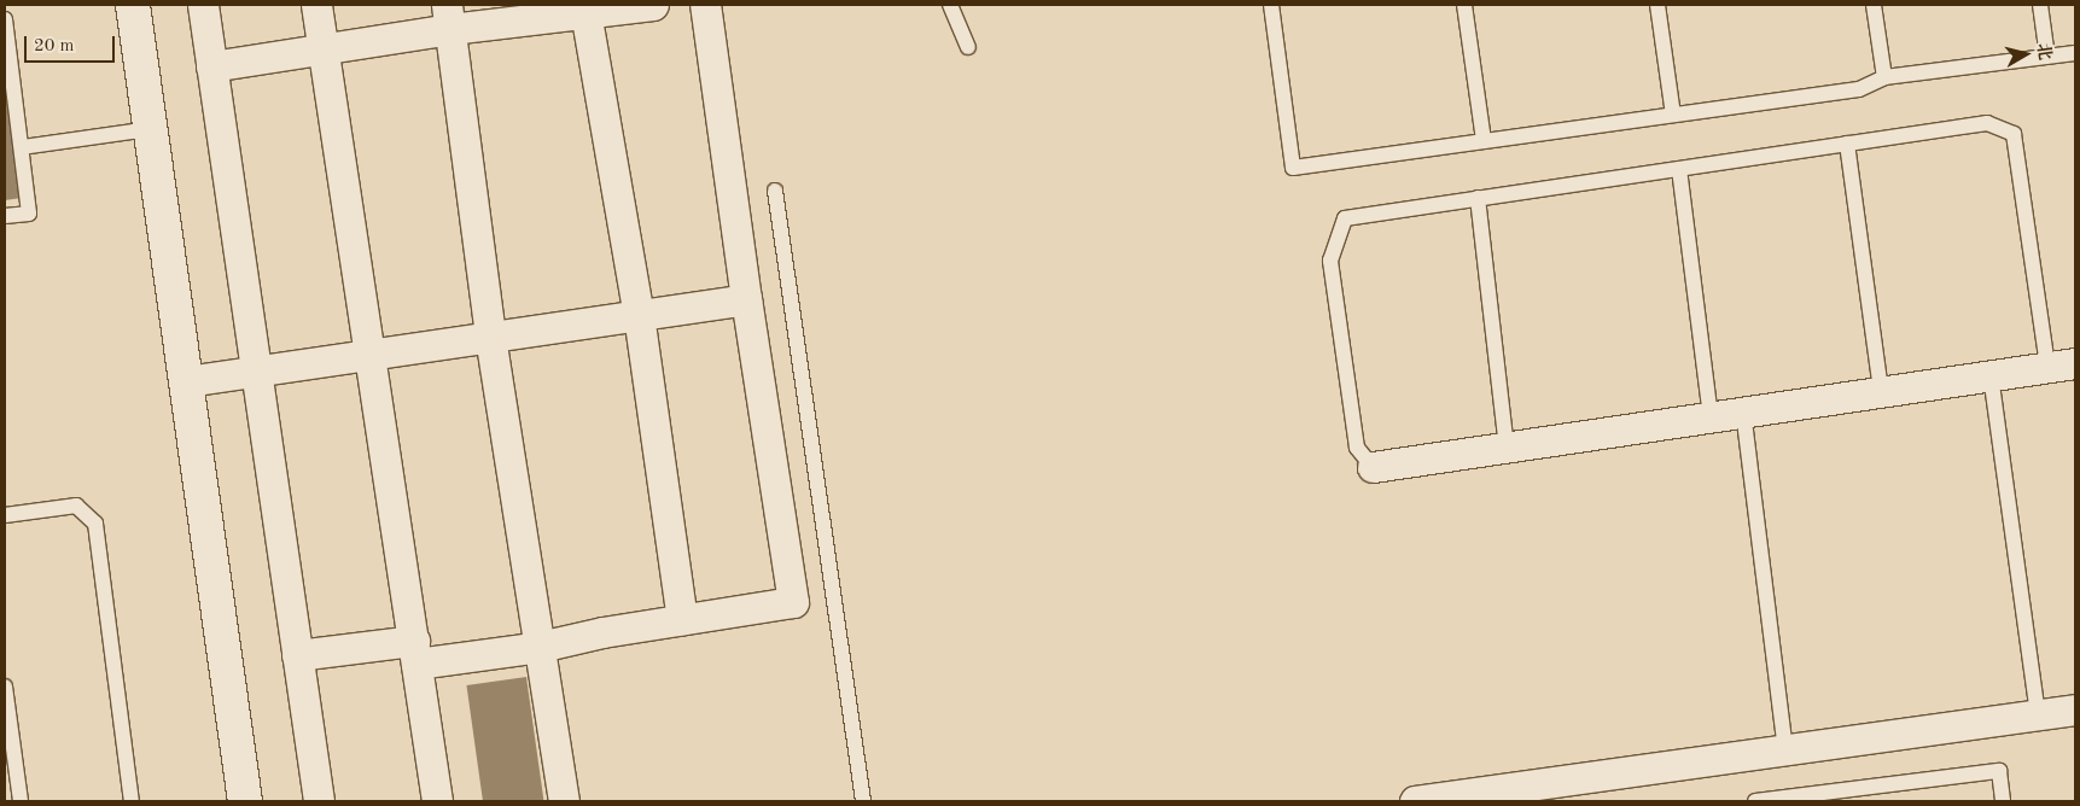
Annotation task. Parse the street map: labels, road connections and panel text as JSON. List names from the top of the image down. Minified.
{"scale_bar":"20 m","north":"right"}
